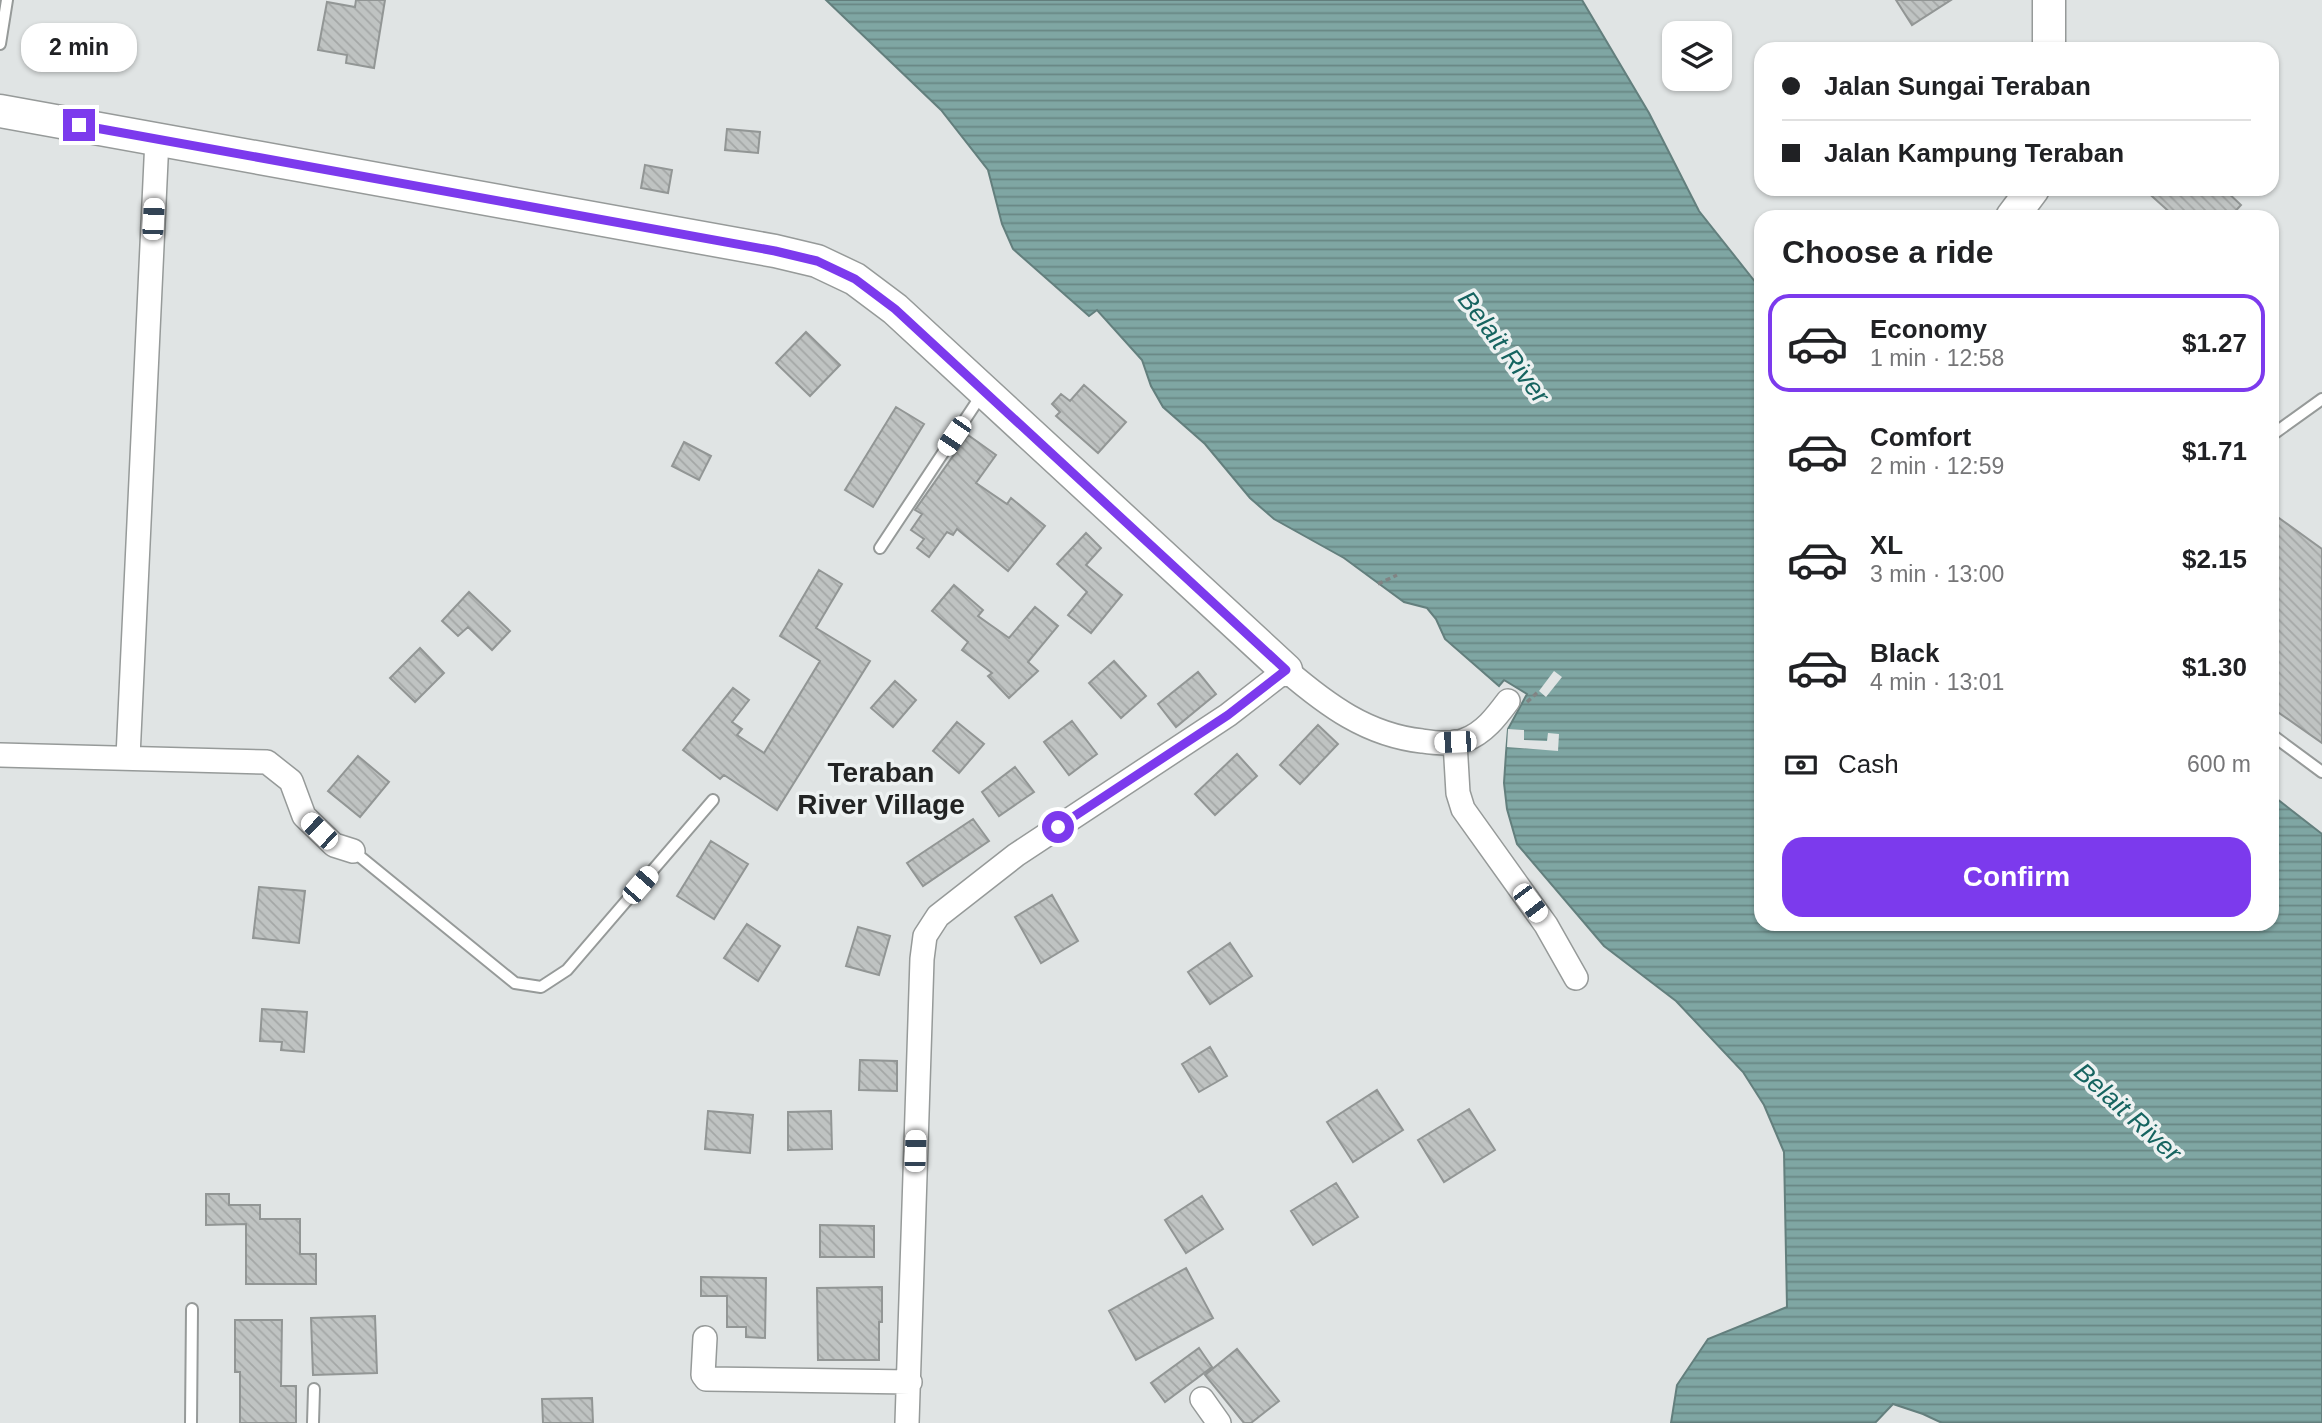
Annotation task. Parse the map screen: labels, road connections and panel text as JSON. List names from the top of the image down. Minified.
{"districts":["Teraban River Village"],"water":["Belait River"],"page":{"bubble":"2 min","banner":["Jalan Sungai Teraban","Jalan Kampung Teraban"],"heading":"Choose a ride","list":[{"name":"Economy","note":"1 min · 12:58","value":"$1.27"},{"name":"Comfort","note":"2 min · 12:59","value":"$1.71"},{"name":"XL","note":"3 min · 13:00","value":"$2.15"},{"name":"Black","note":"4 min · 13:01","value":"$1.30"}],"pay":["Cash","600 m"],"buttons":"Confirm"}}
